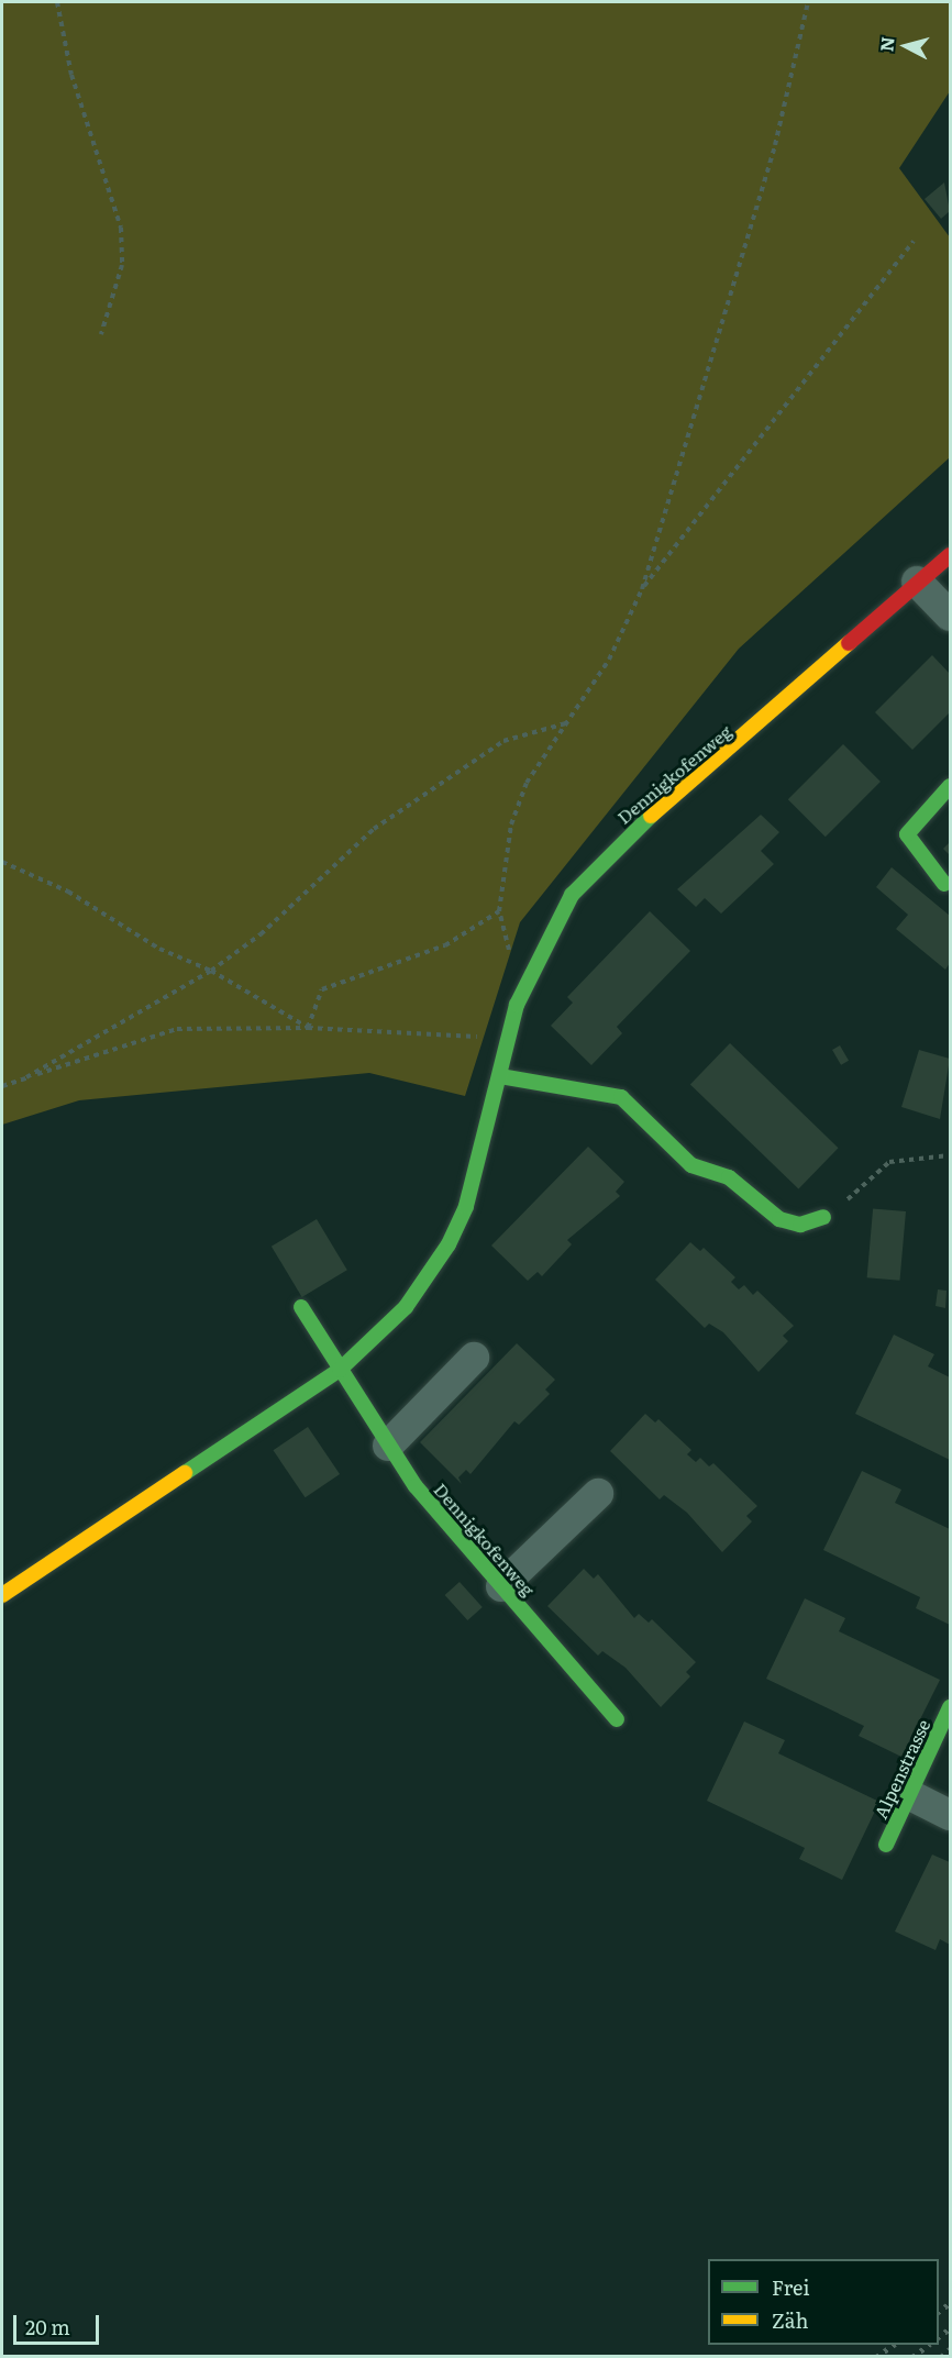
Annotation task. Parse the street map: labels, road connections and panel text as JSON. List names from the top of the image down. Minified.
{"streets":{"street":["Dennigkofenweg","Alpenstrasse"]},"legend":["Frei","Zäh"],"scale_bar":"20 m","north":"left"}
